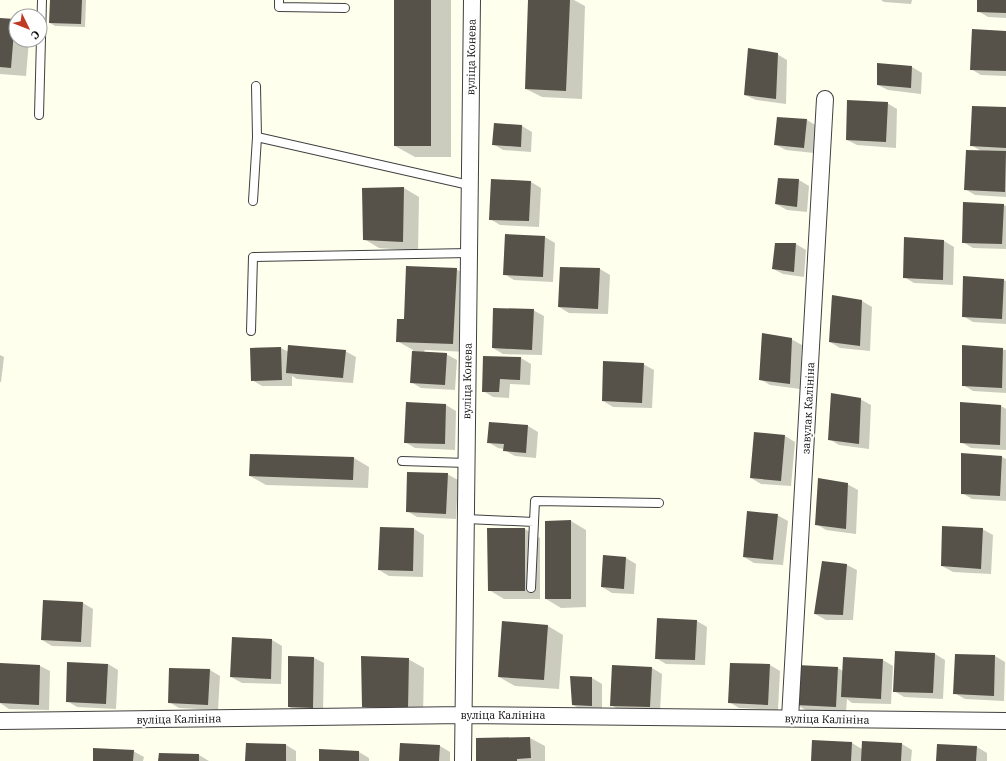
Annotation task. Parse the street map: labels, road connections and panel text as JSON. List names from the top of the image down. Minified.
{"streets":{"street":["вуліца Конева","завулак Калініна","вуліца Калініна"]},"crossings":[["вуліца Конева","вуліца Калініна"],["завулак Калініна","вуліца Калініна"]],"north":"bottom right"}
